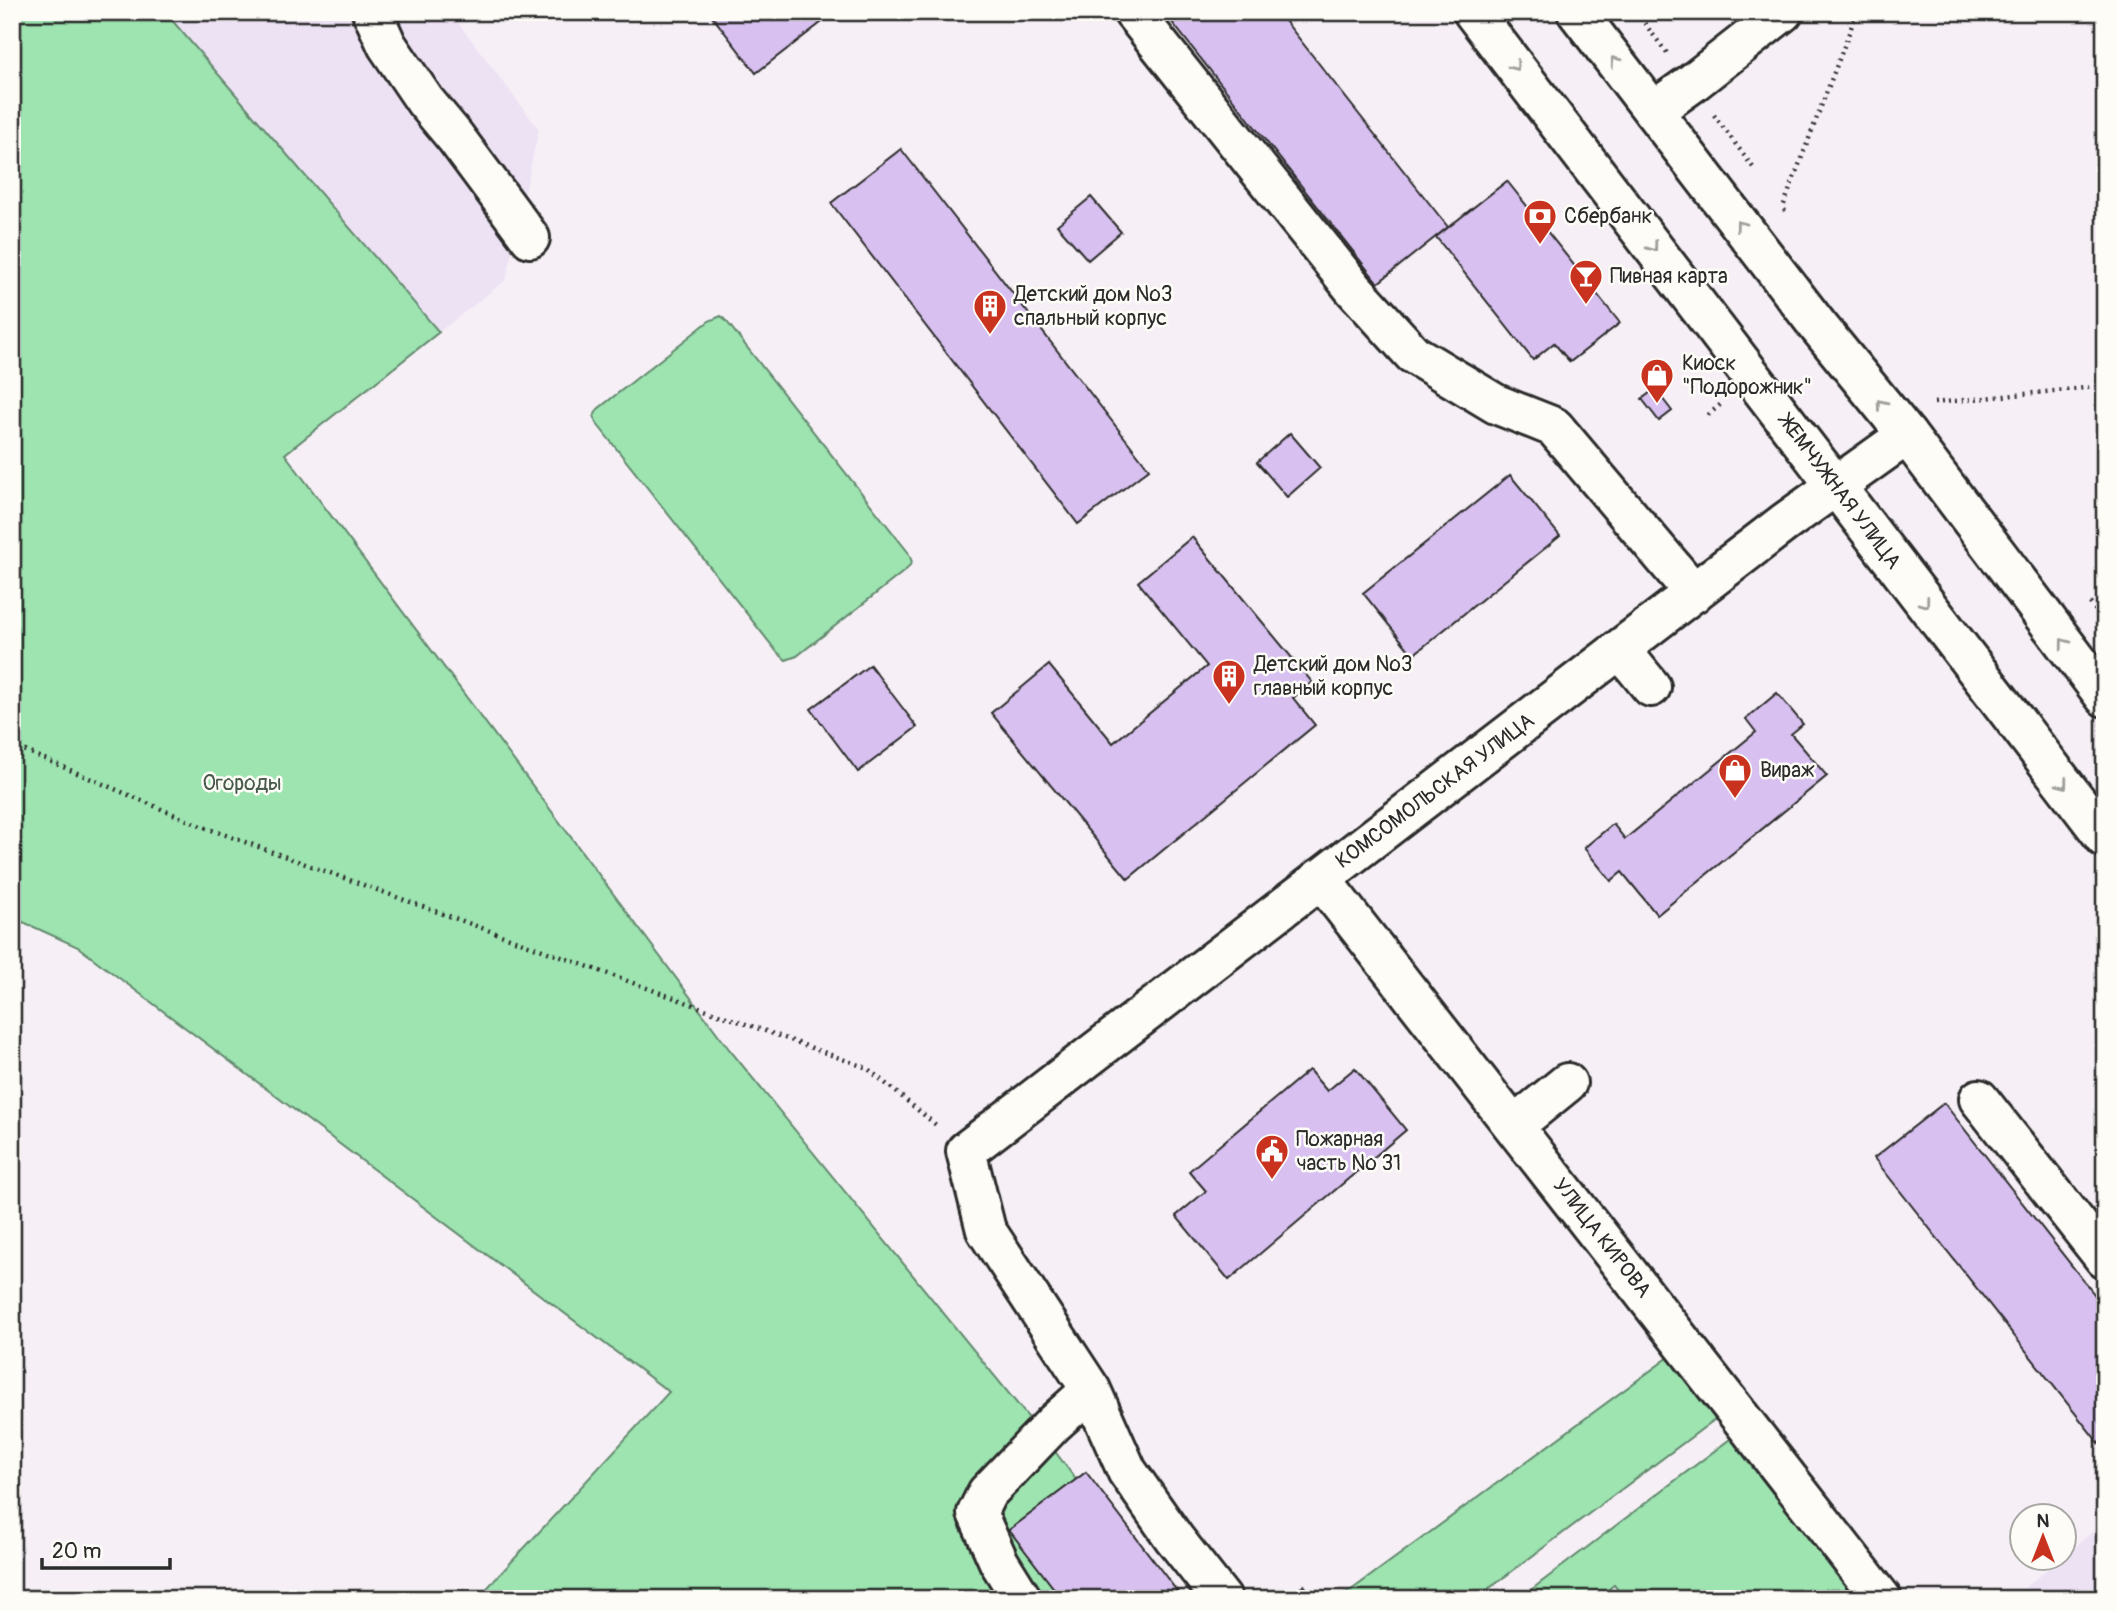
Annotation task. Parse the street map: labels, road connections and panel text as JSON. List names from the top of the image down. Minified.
{"streets":{"street":["ЖЕМЧУЖНАЯ УЛИЦА","КОМСОМОЛЬСКАЯ УЛИЦА","УЛИЦА КИРОВА"]},"crossings":[["ЖЕМЧУЖНАЯ УЛИЦА","КОМСОМОЛЬСКАЯ УЛИЦА"],["КОМСОМОЛЬСКАЯ УЛИЦА","УЛИЦА КИРОВА"]],"parks":["Огороды"],"places":{"bank":["Сбербанк"],"bar":["Пивная карта"],"building":["Детский дом №3 спальный корпус","Детский дом №3 главный корпус"],"shop":["Киоск \"Подорожник\"","Вираж"],"public building":["Пожарная часть № 31"]},"scale_bar":"20 m","north":"top"}
